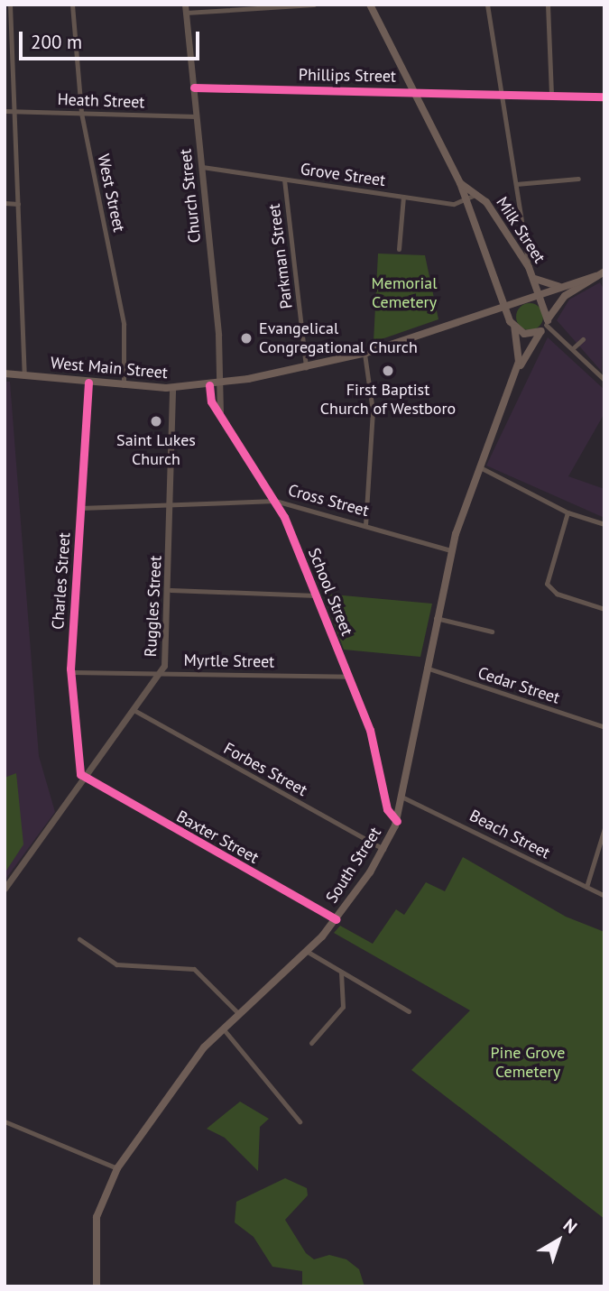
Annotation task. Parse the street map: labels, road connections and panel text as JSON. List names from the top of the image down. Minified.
{"streets":{"main road":["Milk Street","West Main Street","South Street"],"street":["Phillips Street","Heath Street","Grove Street","West Street","Church Street","Parkman Street","Cross Street","Charles Street","School Street","Ruggles Street","Myrtle Street","Cedar Street","Forbes Street","Beach Street","Baxter Street"]},"crossings":[["Phillips Street","Church Street"],["Phillips Street","Milk Street"],["Heath Street","West Street"],["Heath Street","Church Street"],["Grove Street","Church Street"],["Grove Street","Milk Street"],["Grove Street","Parkman Street"],["West Street","West Main Street"],["Church Street","West Main Street"],["Milk Street","West Main Street"],["Milk Street","South Street"],["Parkman Street","West Main Street"],["West Main Street","Charles Street"],["West Main Street","School Street"],["West Main Street","Ruggles Street"],["West Main Street","South Street"],["Cross Street","Charles Street"],["Cross Street","School Street"],["Cross Street","Ruggles Street"],["Cross Street","South Street"],["Charles Street","Ruggles Street"],["Charles Street","Myrtle Street"],["Charles Street","Baxter Street"],["School Street","Myrtle Street"],["School Street","South Street"],["Ruggles Street","Myrtle Street"],["Ruggles Street","Forbes Street"],["Ruggles Street","Baxter Street"],["Cedar Street","South Street"],["Forbes Street","South Street"],["Beach Street","South Street"],["Baxter Street","South Street"]],"parks":["Memorial Cemetery","Pine Grove Cemetery"],"places":["Evangelical Congregational Church","First Baptist Church of Westboro","Saint Lukes Church"],"scale_bar":"200 m","north":"top right"}
